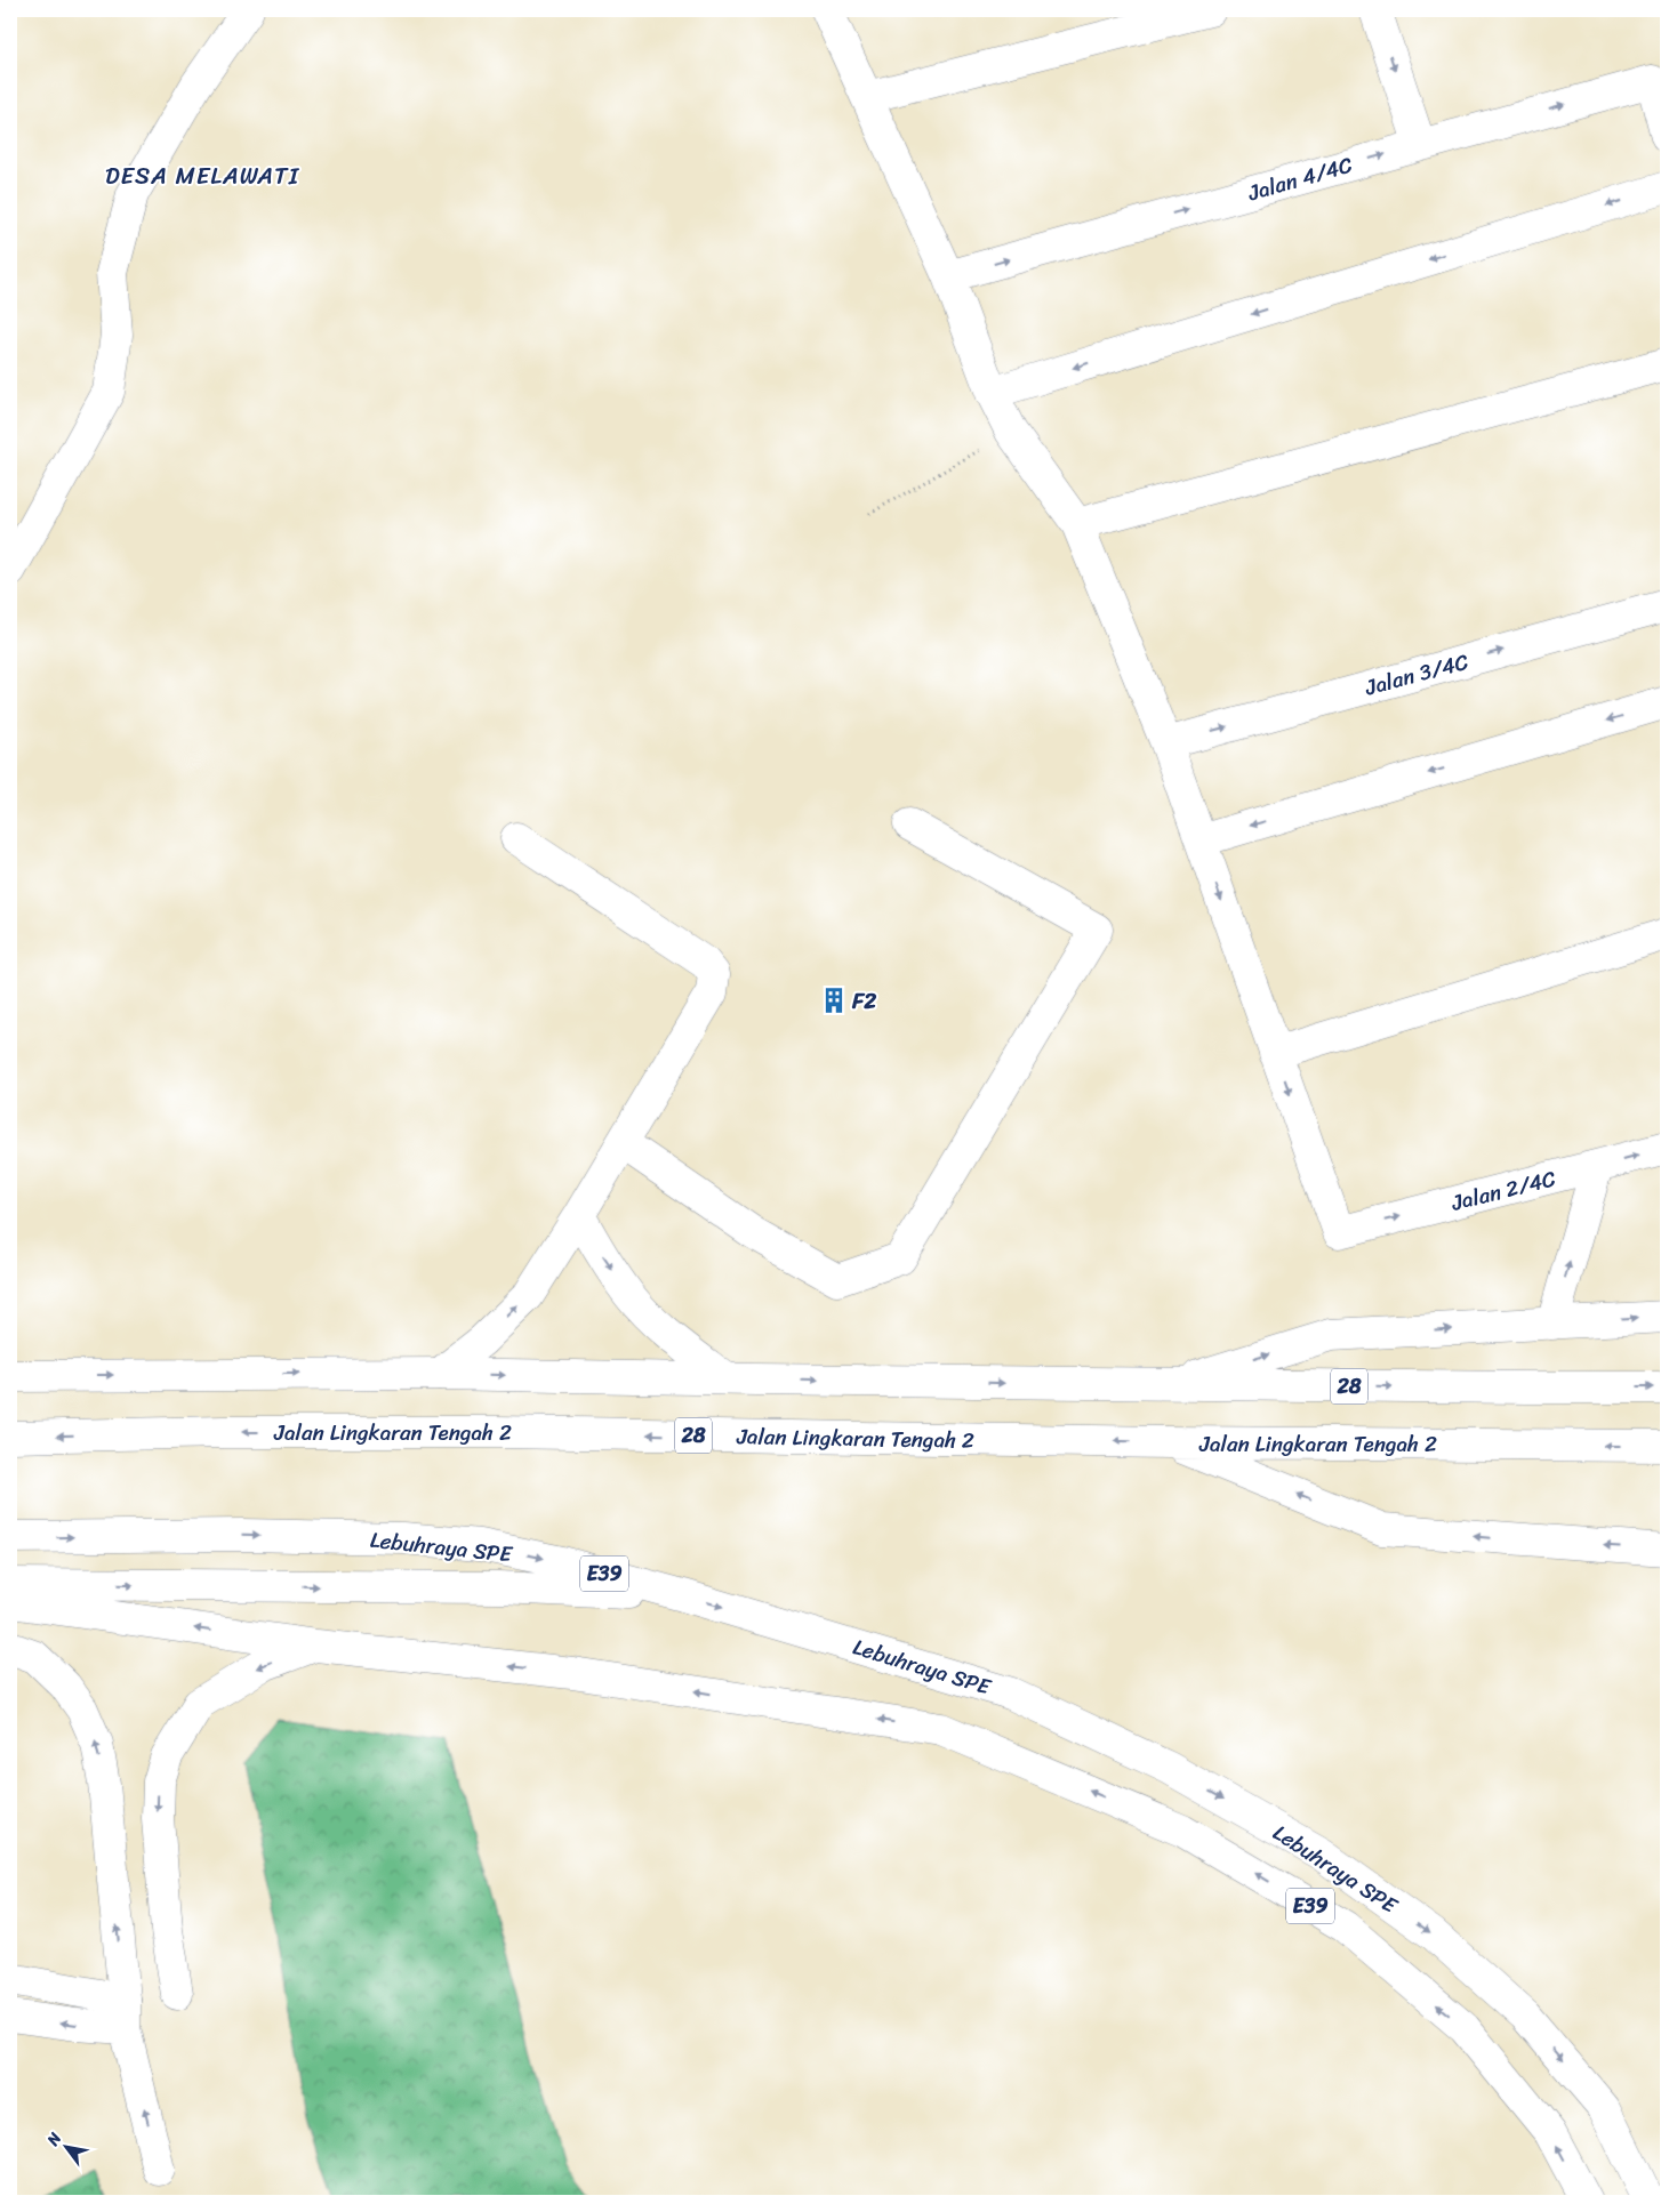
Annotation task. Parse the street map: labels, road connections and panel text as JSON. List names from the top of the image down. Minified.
{"streets":{"main road":["Jalan 4/4C","Jalan 3/4C","Jalan 2/4C","28","Jalan Lingkaran Tengah 2","Lebuhraya SPE","E39"]},"districts":["DESA MELAWATI"],"places":{"building":["F2"]},"north":"top left"}
